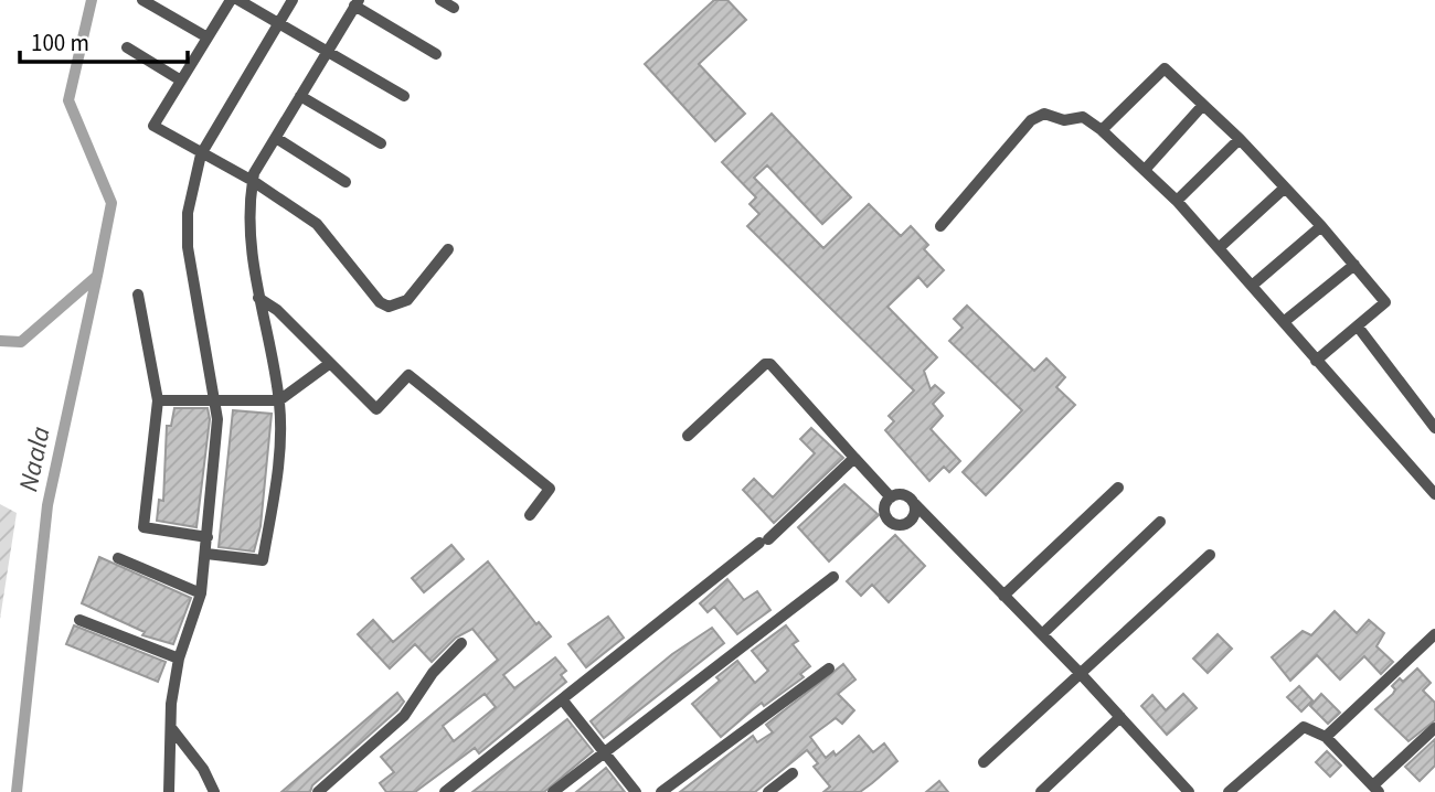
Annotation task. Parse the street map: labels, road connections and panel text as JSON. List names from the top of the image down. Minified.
{"water":["Naala"],"scale_bar":"100 m"}
